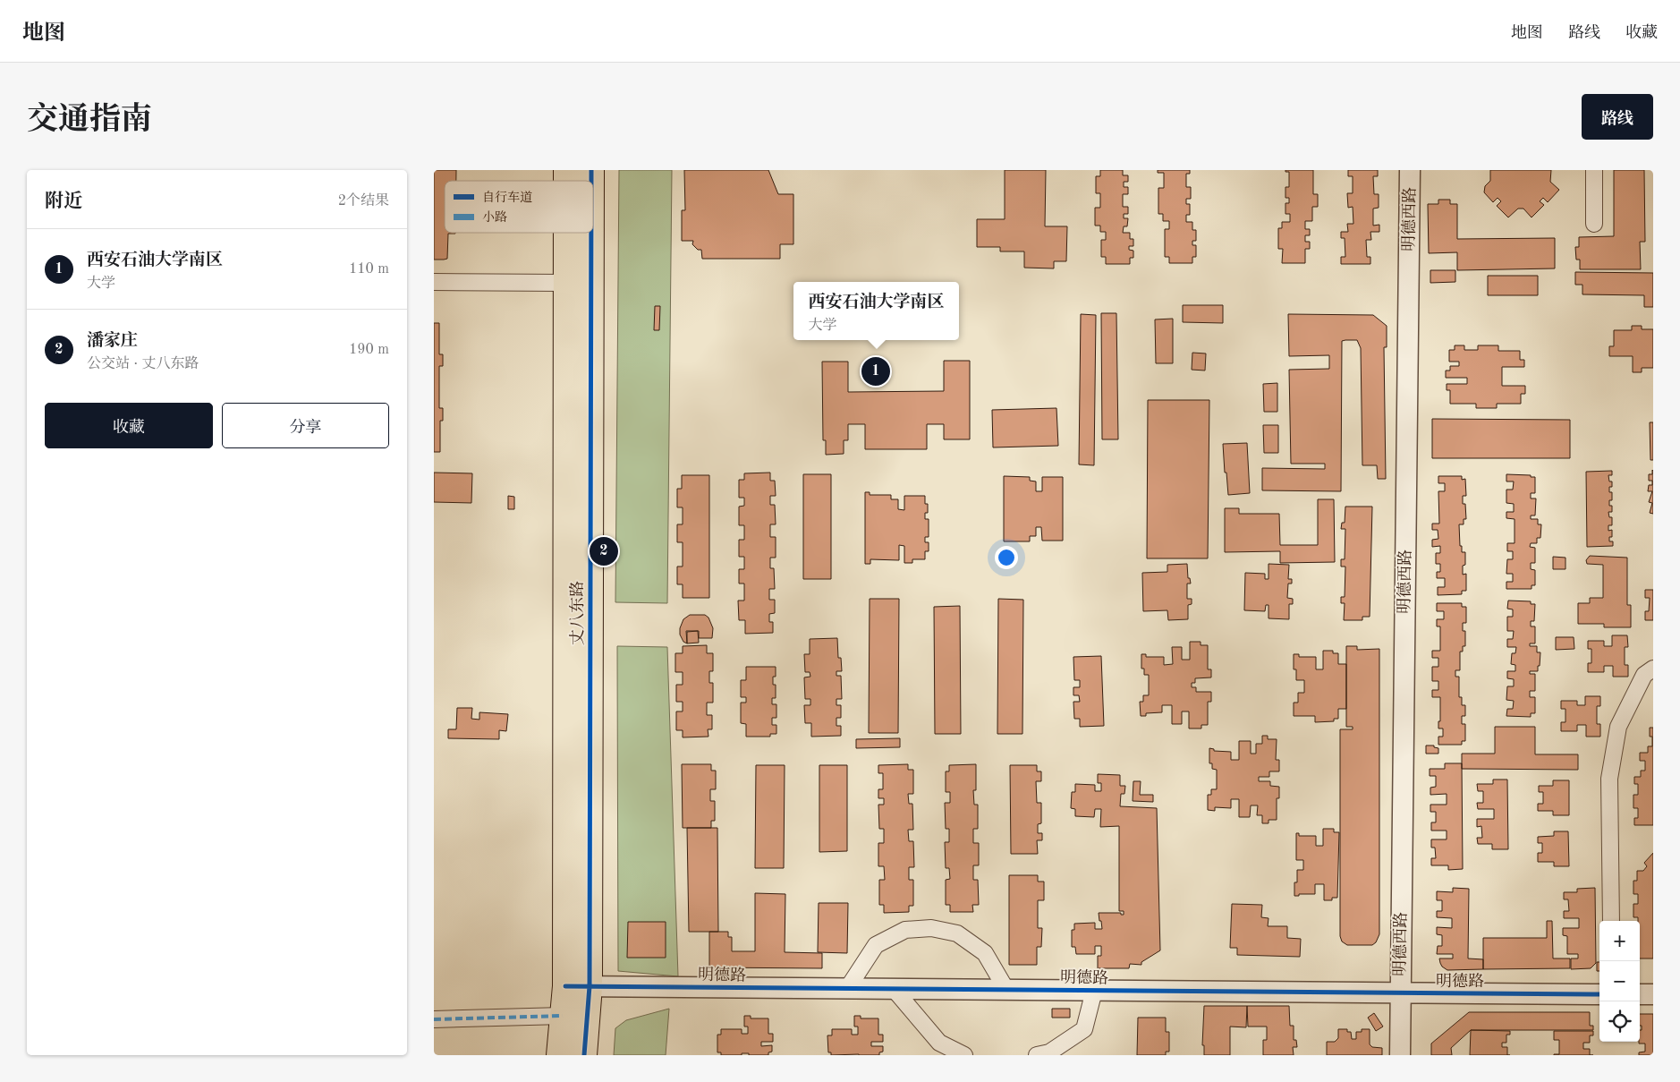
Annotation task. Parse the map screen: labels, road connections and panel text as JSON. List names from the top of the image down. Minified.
{"streets":{"main road":["丈八东路"],"street":["明德西路","明德路"]},"crossings":[["明德西路","明德路"],["丈八东路","明德路"]],"legend":["自行车道","小路"],"page":{"header":"地图","nav":["地图","路线","收藏"],"title":"交通指南","buttons":["路线",["收藏","分享"]],"heading":["附近","2个结果"],"list":[{"mark":"1","name":"西安石油大学南区","note":"大学","value":"110 m"},{"mark":"2","name":"潘家庄","note":"公交站 · 丈八东路","value":"190 m"}],"popup":["西安石油大学南区","大学"],"pins":["1","2"],"map_buttons":["+","−"]}}
